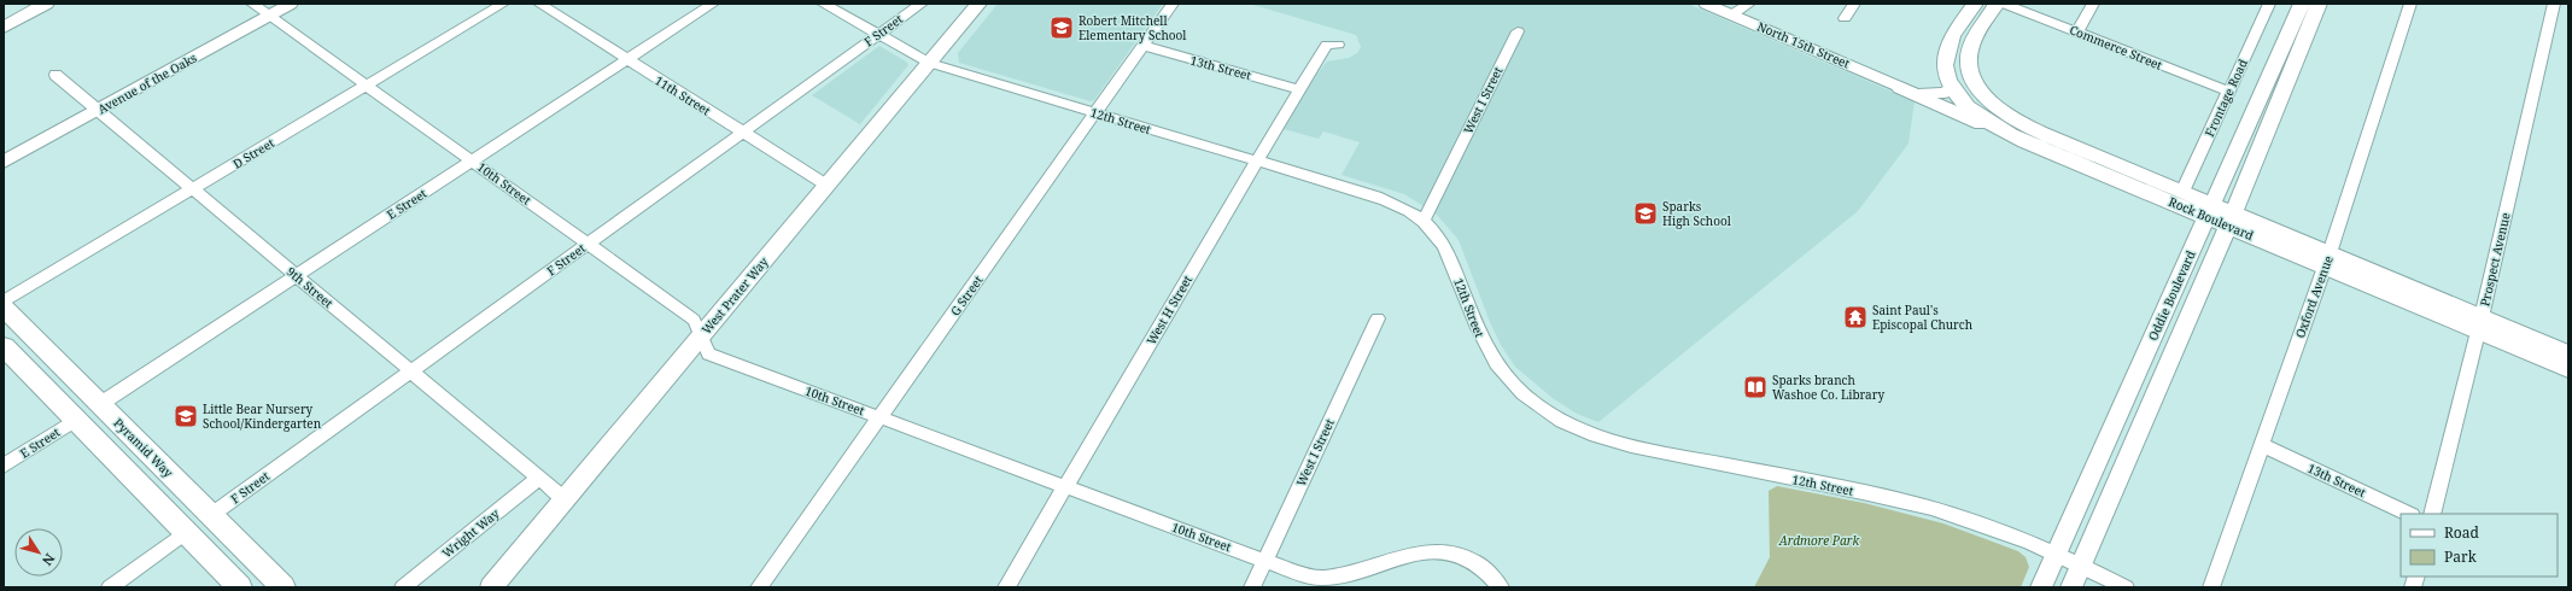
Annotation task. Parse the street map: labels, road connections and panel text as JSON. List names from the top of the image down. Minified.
{"streets":{"main road":["Rock Boulevard","West Prater Way","Oddie Boulevard","Pyramid Way"],"street":["F Street","North 15th Street","Commerce Street","13th Street","Avenue of the Oaks","11th Street","Frontage Road","West I Street","12th Street","D Street","10th Street","E Street","Prospect Avenue","9th Street","G Street","Oxford Avenue","West H Street","Wright Way"]},"crossings":[["F Street","11th Street"],["F Street","12th Street"],["F Street","10th Street"],["F Street","9th Street"],["F Street","Pyramid Way"],["North 15th Street","Rock Boulevard"],["Commerce Street","Frontage Road"],["13th Street","G Street"],["13th Street","Oxford Avenue"],["13th Street","West H Street"],["Avenue of the Oaks","10th Street"],["Avenue of the Oaks","9th Street"],["11th Street","E Street"],["11th Street","West Prater Way"],["Frontage Road","Rock Boulevard"],["West I Street","12th Street"],["West I Street","10th Street"],["12th Street","West Prater Way"],["12th Street","G Street"],["12th Street","Oddie Boulevard"],["12th Street","West H Street"],["D Street","10th Street"],["D Street","9th Street"],["10th Street","E Street"],["10th Street","West Prater Way"],["10th Street","G Street"],["10th Street","West H Street"],["E Street","9th Street"],["E Street","Pyramid Way"],["Rock Boulevard","Prospect Avenue"],["Rock Boulevard","Oddie Boulevard"],["Rock Boulevard","Oxford Avenue"],["9th Street","West Prater Way"],["9th Street","Wright Way"]],"parks":["Ardmore Park"],"places":{"school or university":["Robert Mitchell Elementary School","Sparks High School","Little Bear Nursery School/Kindergarten"],"temple":["Saint Paul's Episcopal Church"],"library":["Sparks branch Washoe Co. Library"]},"legend":["Road","Park"],"north":"bottom right"}
